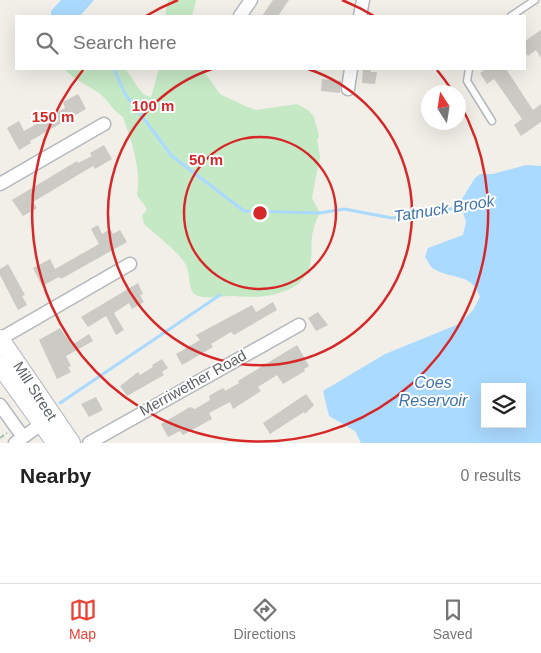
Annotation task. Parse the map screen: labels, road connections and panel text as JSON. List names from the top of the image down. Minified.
{"streets":{"main road":["Mill Street"],"street":["Merriwether Road"]},"water":["Tatnuck Brook","Coes Reservoir"],"north":"top","page":{"search":"Search here","heading":["Nearby","0 results"],"nav":["Map","Directions","Saved"]},"rings":["100 m","150 m","50 m"]}
